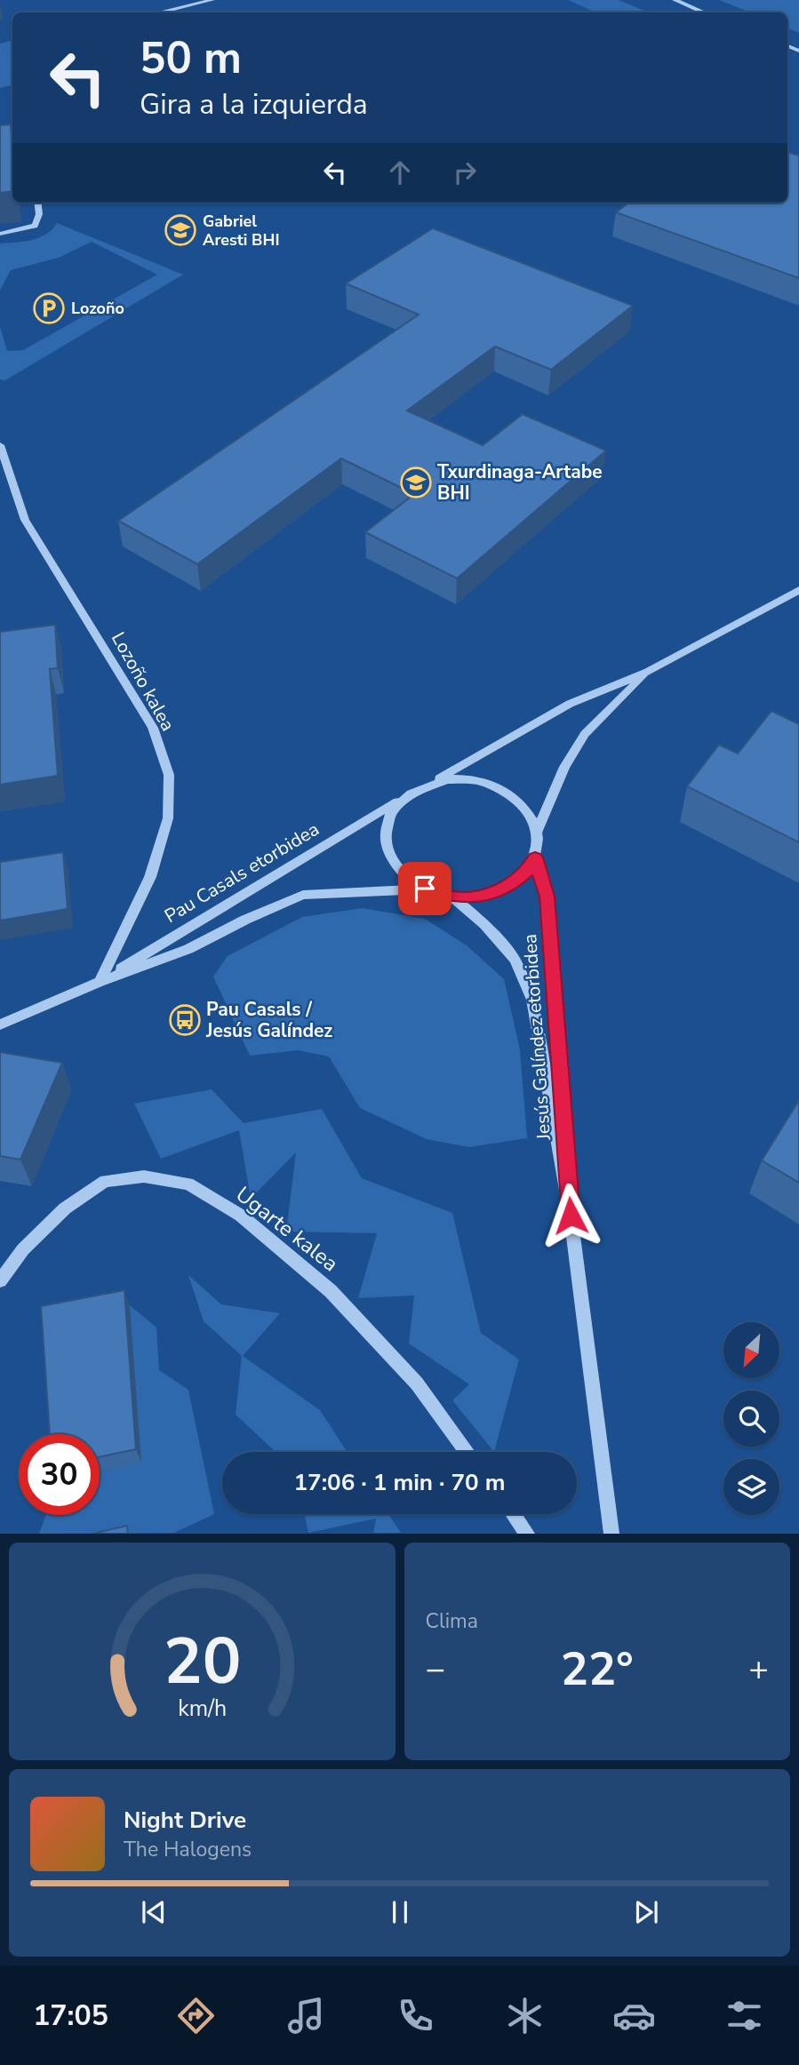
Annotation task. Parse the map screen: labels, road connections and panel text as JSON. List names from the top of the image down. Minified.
{"streets":{"street":["Lozoño kalea","Pau Casals etorbidea","Jesús Galíndez etorbidea","Ugarte kalea"]},"crossings":[["Lozoño kalea","Pau Casals etorbidea"],["Pau Casals etorbidea","Jesús Galíndez etorbidea"]],"places":{"school or university":["Gabriel Aresti BHI","Txurdinaga-Artabe BHI"],"parking":["Lozoño"],"bus stop":["Pau Casals / Jesús Galíndez"]},"north":"bottom left","page":{"turn":["50 m","Gira a la izquierda"],"limit":"30","trip":"17:06 · 1 min · 70 m","tile":"Clima","heat":["−","22°","+"],"song":["Night Drive","The Halogens"],"tabs":"17:05","gauge":["20","km/h"]}}
